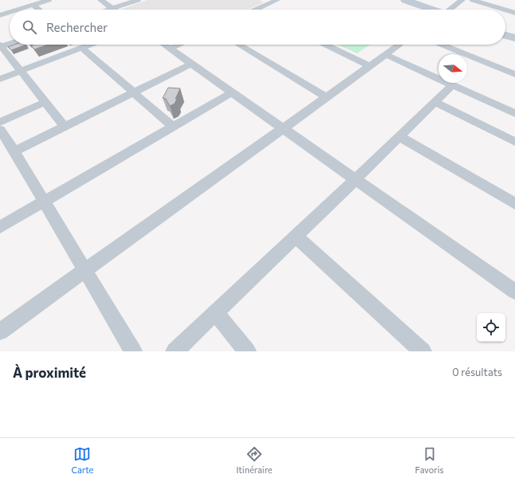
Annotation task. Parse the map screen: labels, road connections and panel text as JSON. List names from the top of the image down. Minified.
{"north":"right","page":{"search":"Rechercher","heading":["À proximité","0 résultats"],"nav":["Carte","Itinéraire","Favoris"]}}
